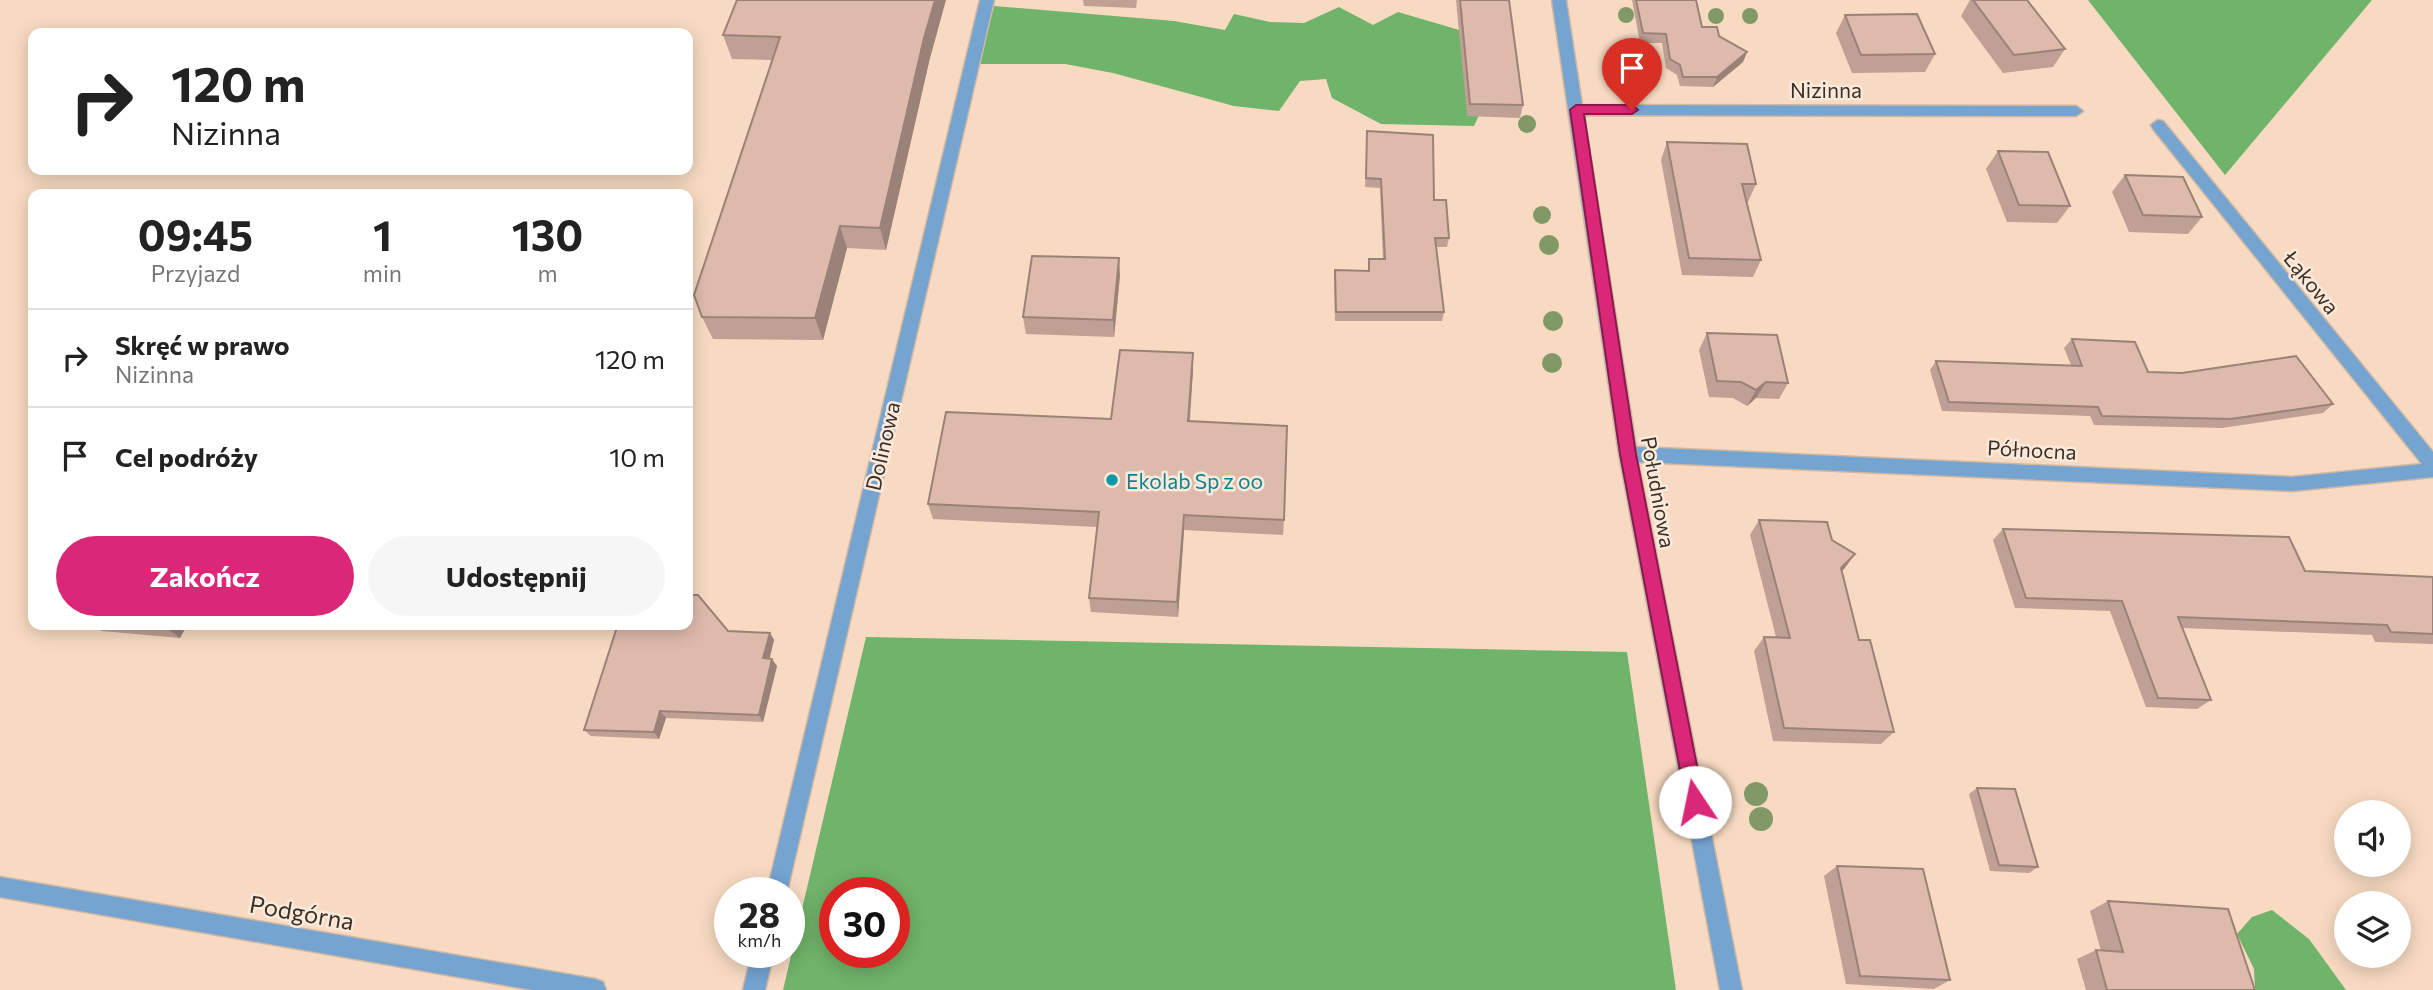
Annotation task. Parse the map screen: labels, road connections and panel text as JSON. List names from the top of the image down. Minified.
{"streets":{"street":["Nizinna","Łąkowa","Dolinowa","Północna","Południowa","Podgórna"]},"crossings":[["Nizinna","Południowa"],["Łąkowa","Północna"],["Północna","Południowa"]],"places":["Ekolab Sp z oo"],"page":{"turn":["120 m","Nizinna"],"eta":["09:45","Przyjazd","1","min","130","m"],"list":[{"name":"Skręć w prawo","note":"Nizinna","value":"120 m"},{"name":"Cel podróży","value":"10 m"}],"buttons":["Zakończ","Udostępnij"],"speed":"28 km/h","limit":"30"}}
